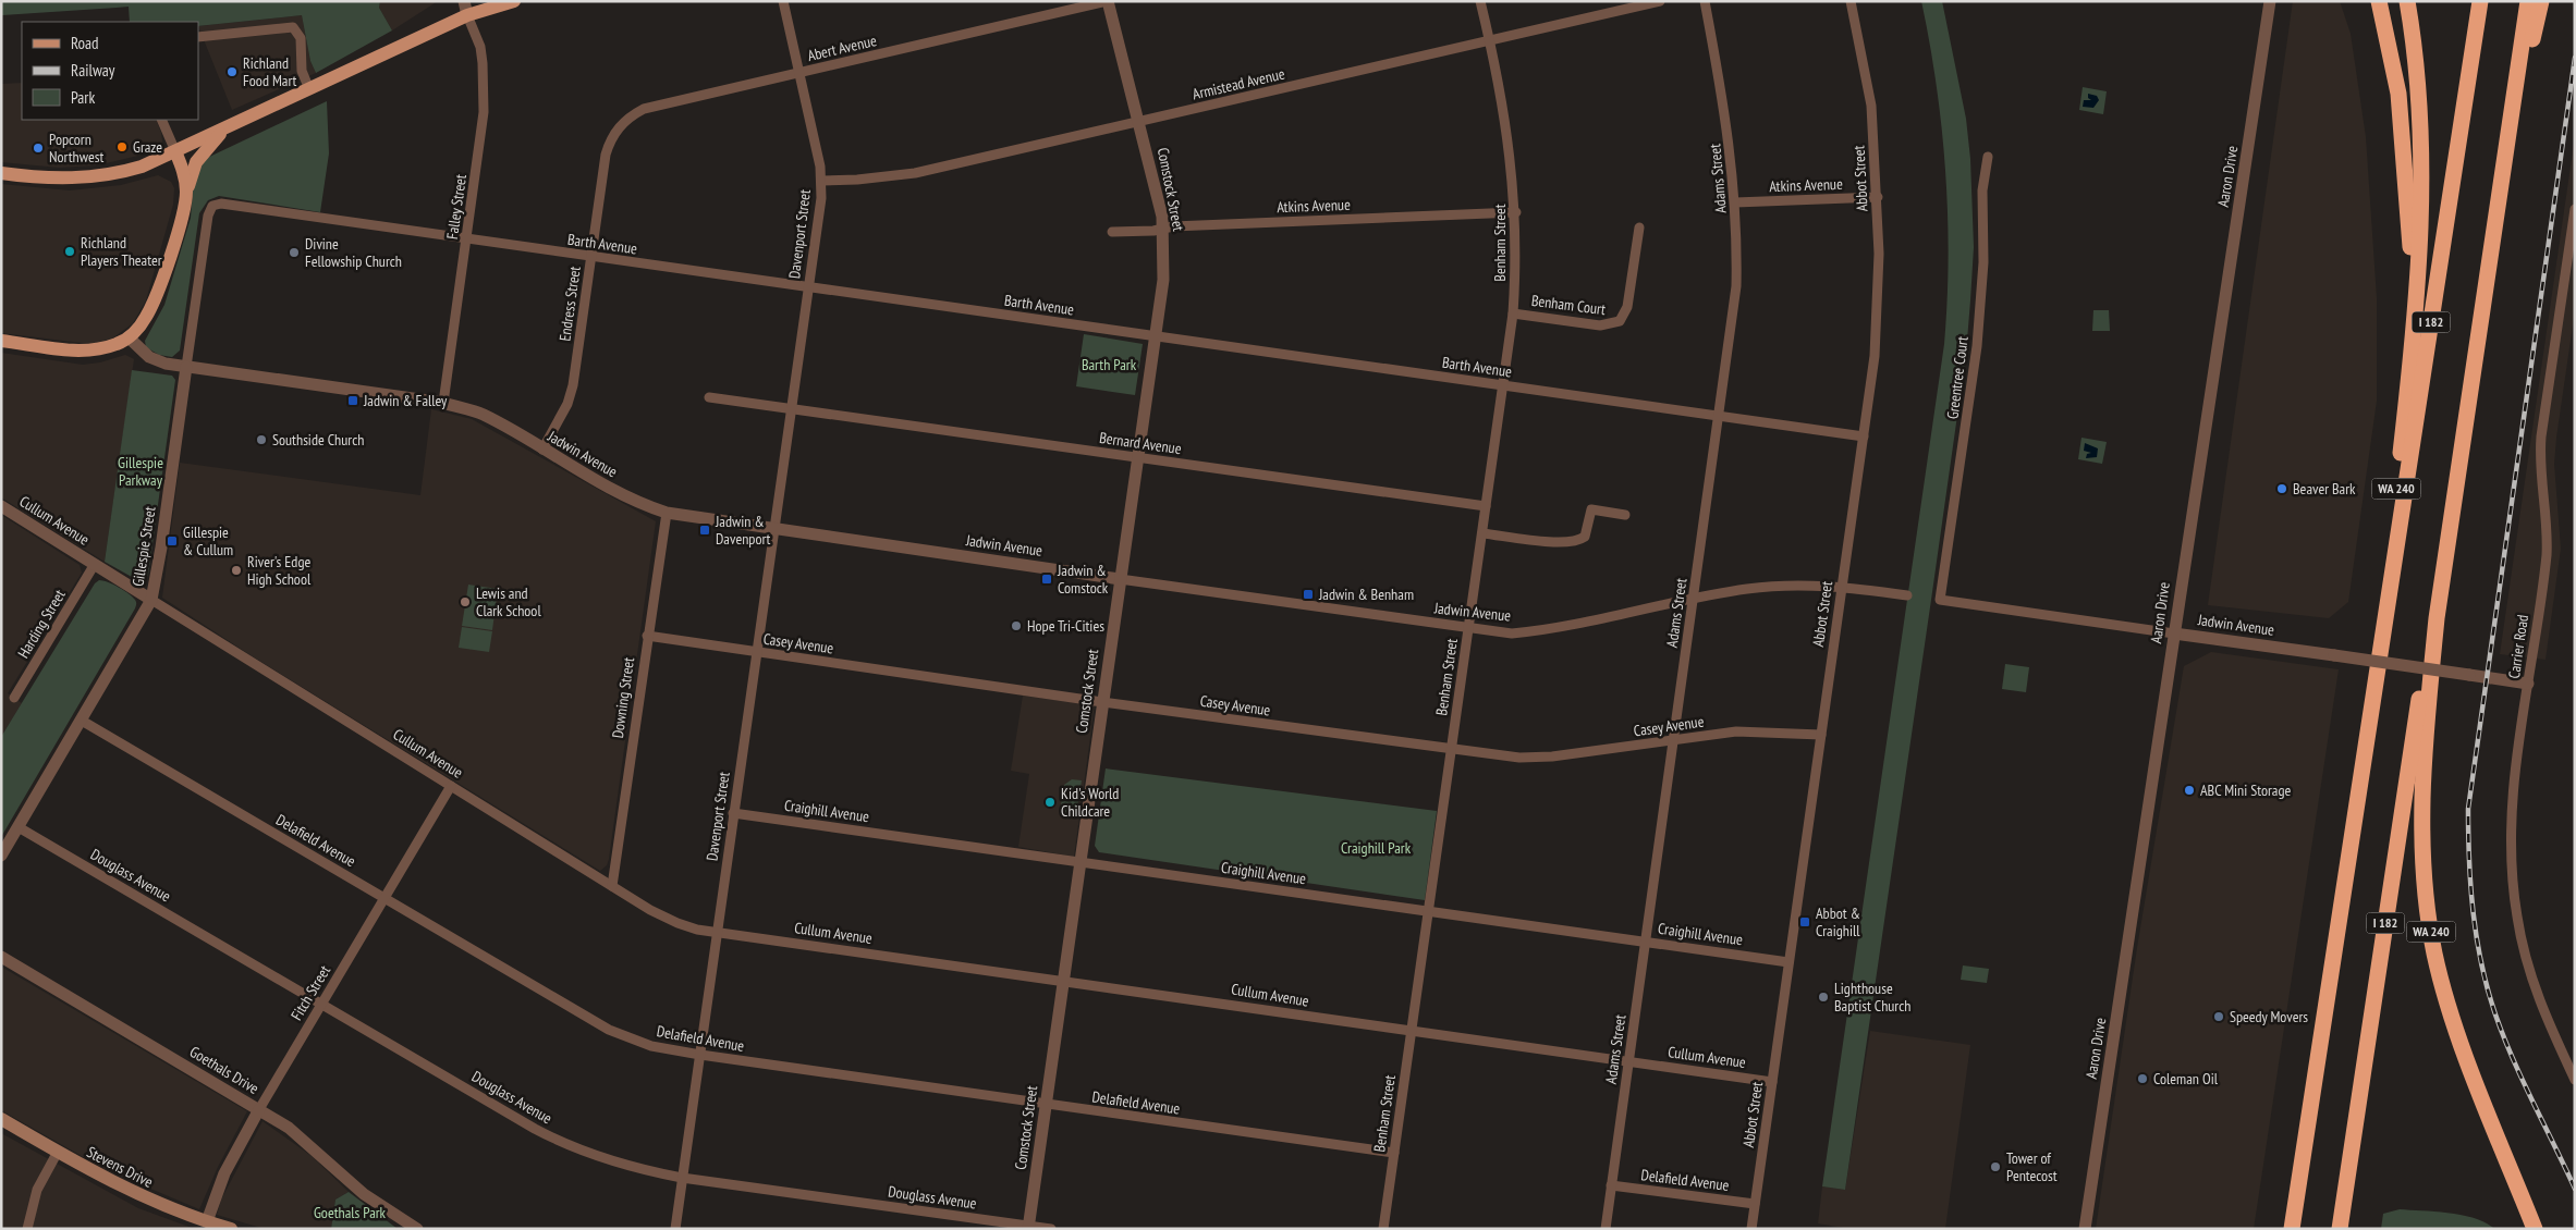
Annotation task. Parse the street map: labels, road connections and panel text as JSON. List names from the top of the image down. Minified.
{"streets":{"highway":["I 182","WA 240"],"main road":["Stevens Drive"],"street":["Abert Avenue","Armistead Avenue","Aaron Drive","Adams Street","Abbot Street","Atkins Avenue","Comstock Street","Falley Street","Davenport Street","Benham Street","Barth Avenue","Endress Street","Benham Court","Greentree Court","Bernard Avenue","Jadwin Avenue","Cullum Avenue","Gillespie Street","Harding Street","Casey Avenue","Carrier Road","Downing Street","Craighill Avenue","Delafield Avenue","Douglass Avenue","Fitch Street","Goethals Drive"]},"crossings":[["Abert Avenue","Comstock Street"],["Abert Avenue","Davenport Street"],["Abert Avenue","Endress Street"],["Armistead Avenue","Comstock Street"],["Armistead Avenue","Davenport Street"],["Armistead Avenue","Benham Street"],["Aaron Drive","Jadwin Avenue"],["Adams Street","Atkins Avenue"],["Adams Street","Barth Avenue"],["Adams Street","Jadwin Avenue"],["Adams Street","Cullum Avenue"],["Adams Street","Casey Avenue"],["Adams Street","Craighill Avenue"],["Adams Street","Delafield Avenue"],["Abbot Street","Atkins Avenue"],["Abbot Street","Barth Avenue"],["Abbot Street","Jadwin Avenue"],["Abbot Street","Cullum Avenue"],["Abbot Street","Casey Avenue"],["Abbot Street","Craighill Avenue"],["Abbot Street","Delafield Avenue"],["Atkins Avenue","Comstock Street"],["Atkins Avenue","Benham Street"],["Comstock Street","Barth Avenue"],["Comstock Street","Bernard Avenue"],["Comstock Street","Jadwin Avenue"],["Comstock Street","Cullum Avenue"],["Comstock Street","Casey Avenue"],["Comstock Street","Craighill Avenue"],["Comstock Street","Delafield Avenue"],["Comstock Street","Douglass Avenue"],["Falley Street","Barth Avenue"],["Falley Street","Jadwin Avenue"],["Davenport Street","Barth Avenue"],["Davenport Street","Bernard Avenue"],["Davenport Street","Jadwin Avenue"],["Davenport Street","Cullum Avenue"],["Davenport Street","Casey Avenue"],["Davenport Street","Craighill Avenue"],["Davenport Street","Delafield Avenue"],["Davenport Street","Douglass Avenue"],["Benham Street","Barth Avenue"],["Benham Street","Benham Court"],["Benham Street","Bernard Avenue"],["Benham Street","Jadwin Avenue"],["Benham Street","Cullum Avenue"],["Benham Street","Casey Avenue"],["Benham Street","Craighill Avenue"],["Benham Street","Delafield Avenue"],["Barth Avenue","Endress Street"],["Barth Avenue","Gillespie Street"],["Endress Street","Jadwin Avenue"],["I 182","WA 240"],["Greentree Court","Jadwin Avenue"],["Jadwin Avenue","Gillespie Street"],["Jadwin Avenue","Carrier Road"],["Jadwin Avenue","Downing Street"],["Cullum Avenue","Gillespie Street"],["Cullum Avenue","Harding Street"],["Cullum Avenue","Downing Street"],["Cullum Avenue","Fitch Street"],["Gillespie Street","Delafield Avenue"],["Gillespie Street","Douglass Avenue"],["Casey Avenue","Downing Street"],["Delafield Avenue","Fitch Street"],["Douglass Avenue","Fitch Street"],["Fitch Street","Goethals Drive"],["Fitch Street","Stevens Drive"]],"parks":["Barth Park","Gillespie Parkway","Craighill Park","Goethals Park"],"places":{"other":["Richland Food Mart","Graze","Popcorn Northwest","Richland Players Theater","Divine Fellowship Church","Southside Church","Beaver Bark","River's Edge High School","Lewis and Clark School","Hope Tri-Cities","ABC Mini Storage","Kid's World Childcare","Lighthouse Baptist Church","Speedy Movers","Coleman Oil","Tower of Pentecost"],"transit":["Jadwin & Falley","Jadwin & Davenport","Gillespie & Cullum","Jadwin & Comstock","Jadwin & Benham","Abbot & Craighill"]},"legend":["Road","Railway","Park"]}
